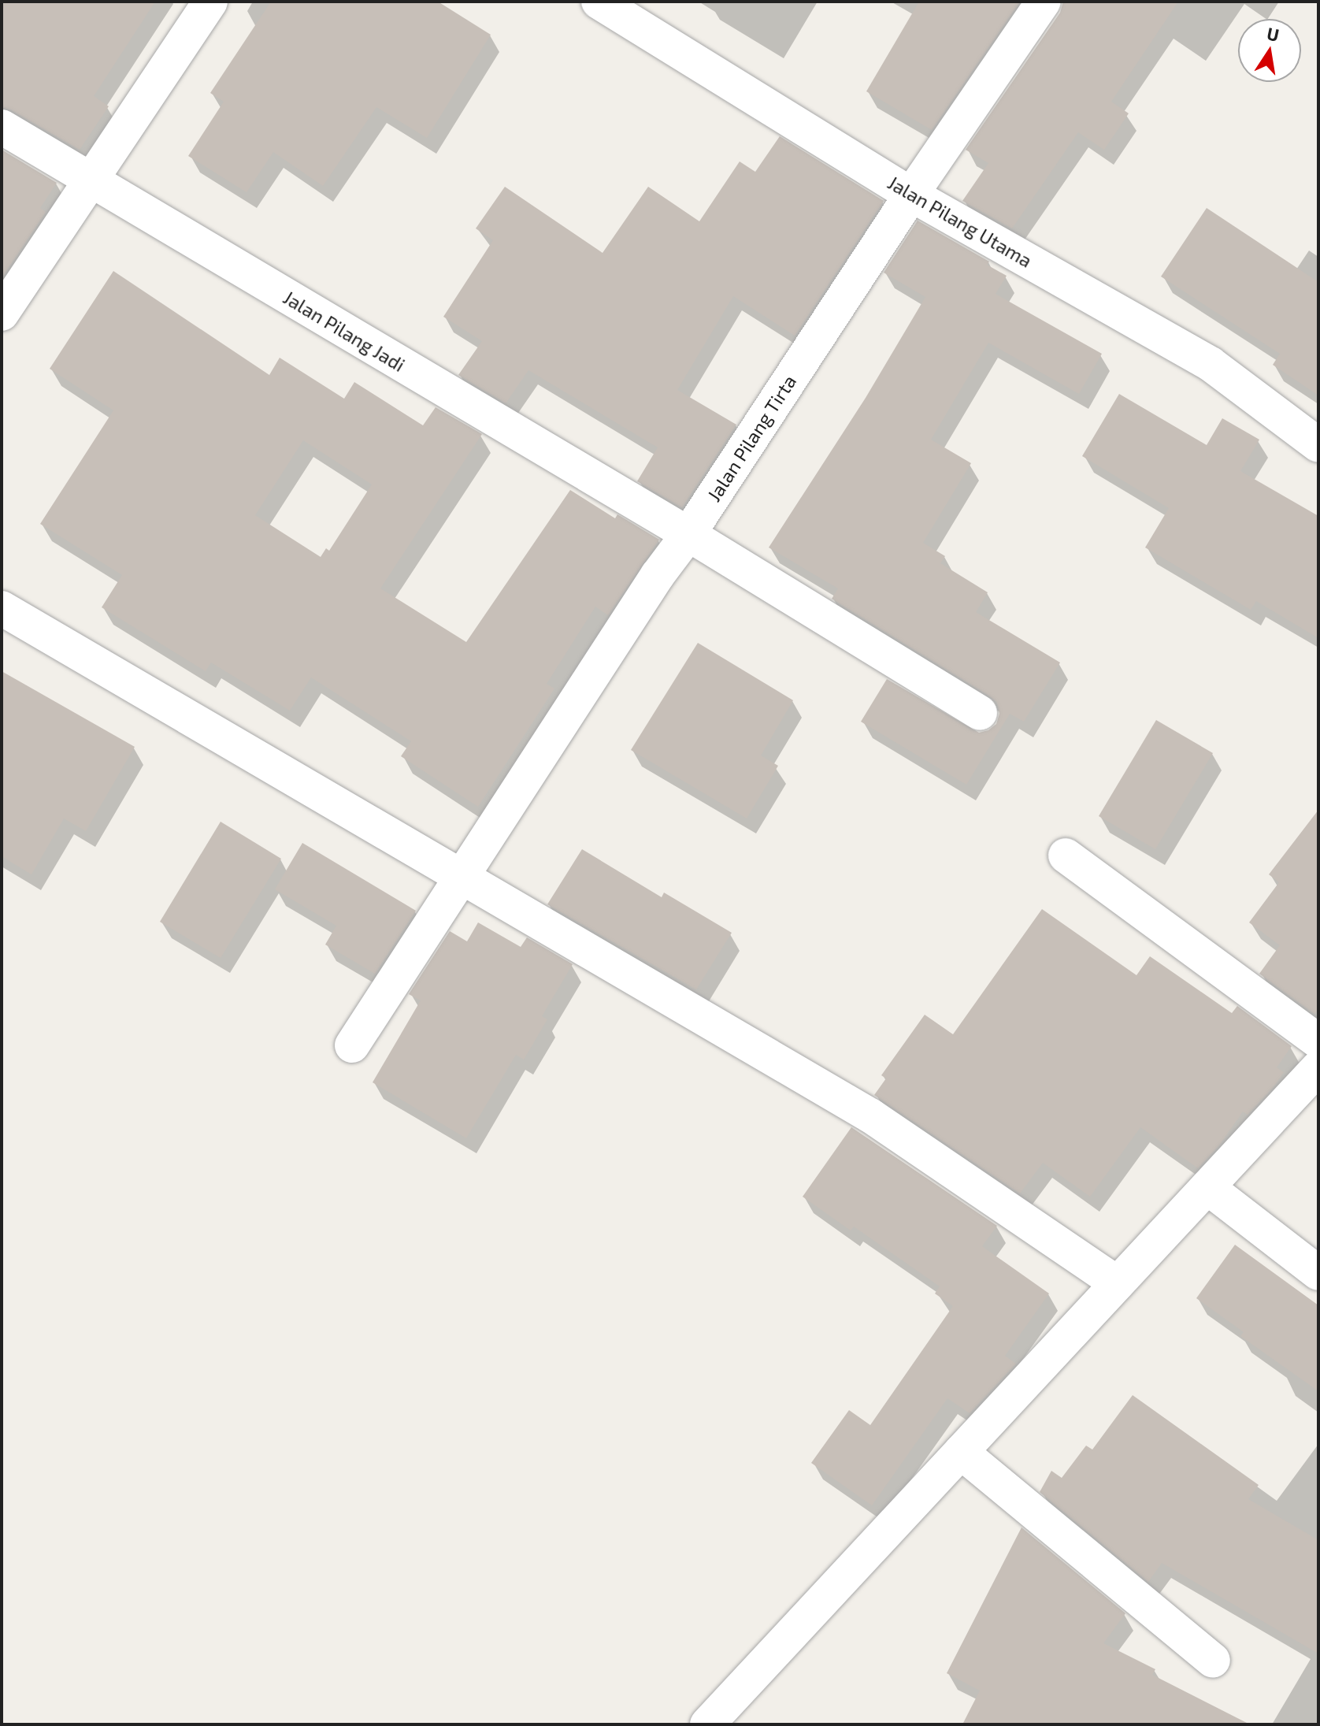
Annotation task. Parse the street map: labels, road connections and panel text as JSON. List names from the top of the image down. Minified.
{"streets":{"street":["Jalan Pilang Utama","Jalan Pilang Jadi","Jalan Pilang Tirta"]},"crossings":[["Jalan Pilang Utama","Jalan Pilang Tirta"],["Jalan Pilang Jadi","Jalan Pilang Tirta"]],"north":"top"}
